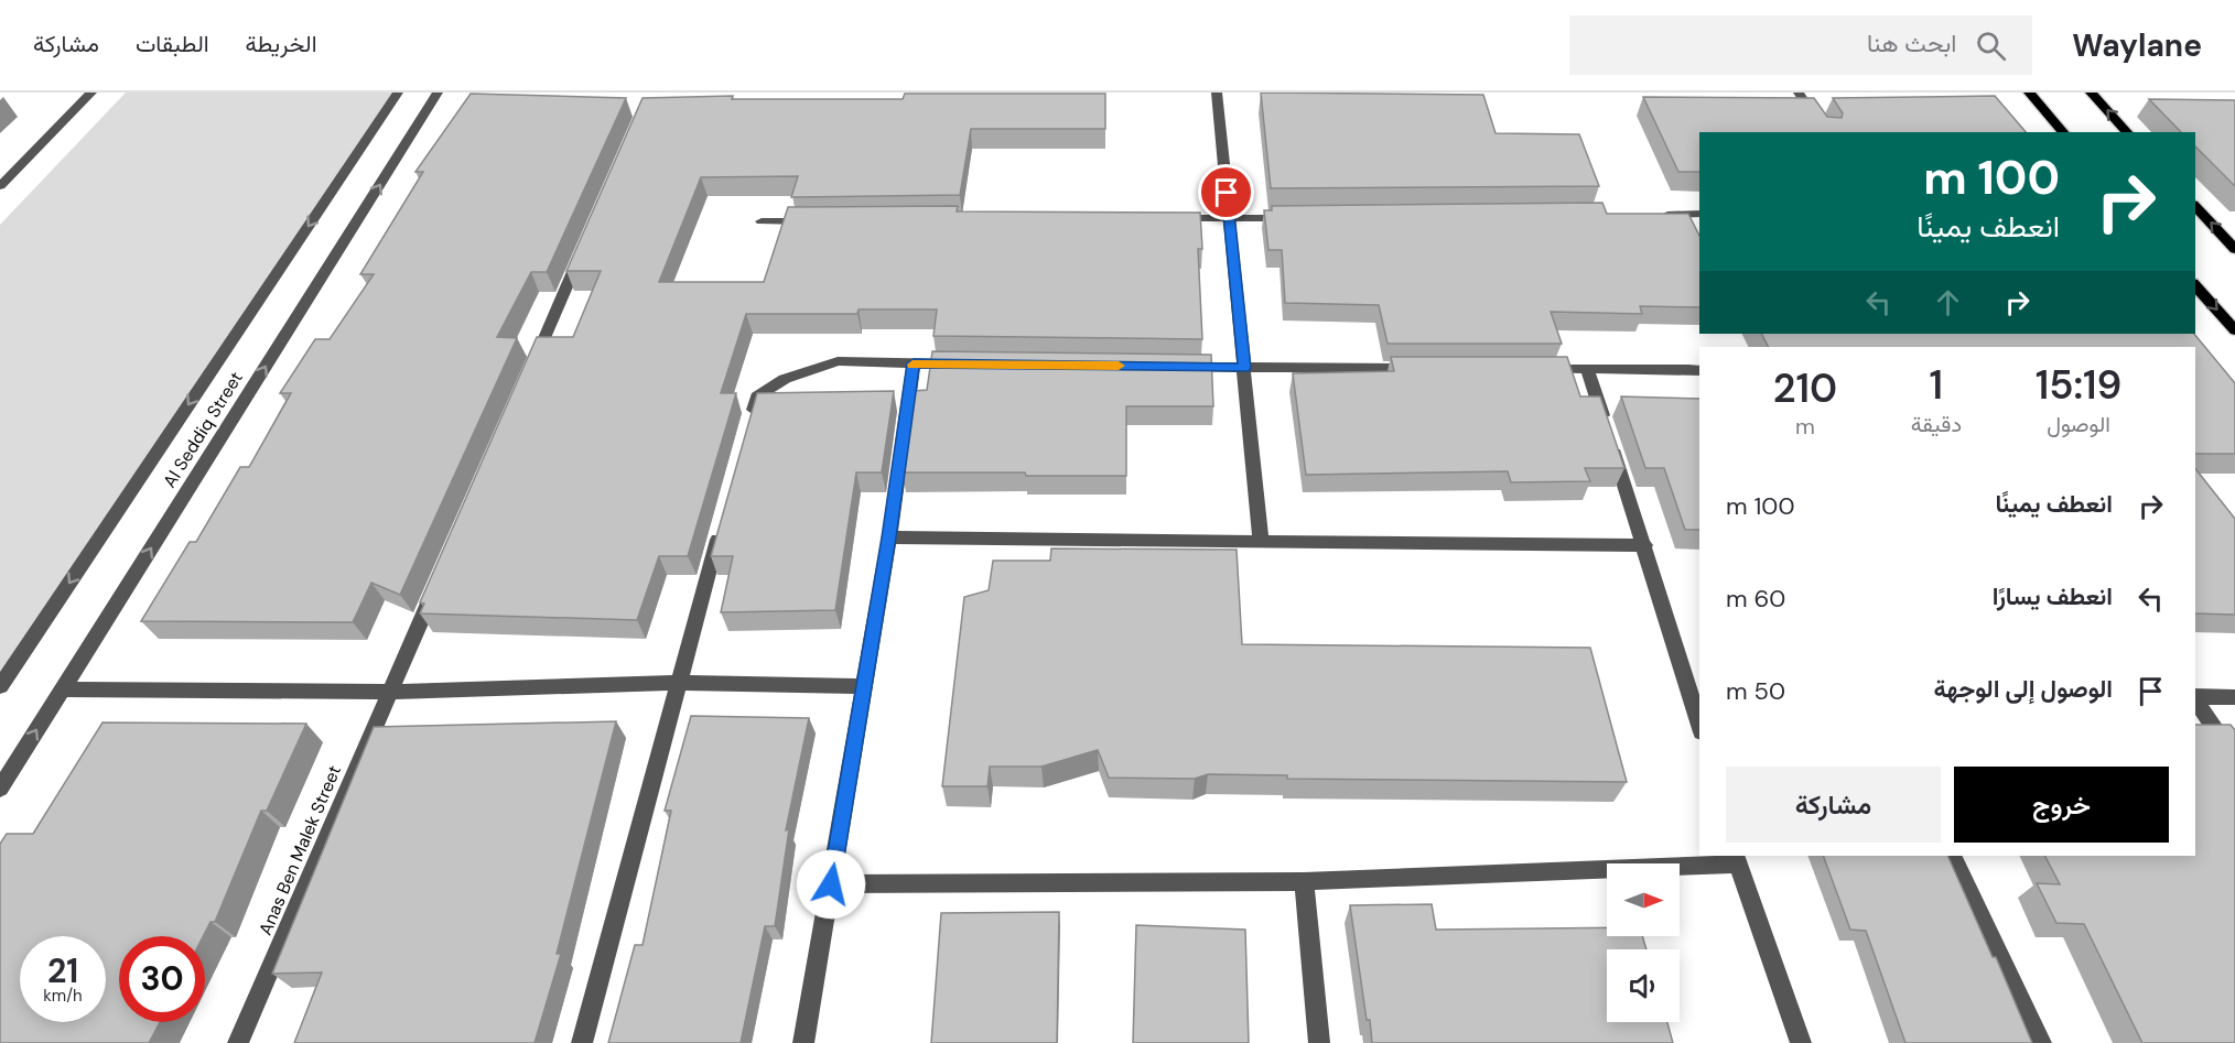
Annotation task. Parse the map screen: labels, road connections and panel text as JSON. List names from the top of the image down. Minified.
{"streets":{"street":["Al Seddiq Street","Anas Ben Malek Street"]},"north":"right","page":{"header":"Waylane","search":"ابحث هنا","nav":["الخريطة","الطبقات","مشاركة"],"turn":["100 m","انعطف يمينًا"],"eta":["15:19","الوصول","1","دقيقة","210","m"],"list":[{"name":"انعطف يمينًا","value":"100 m"},{"name":"انعطف يسارًا","value":"60 m"},{"name":"الوصول إلى الوجهة","value":"50 m"}],"buttons":["خروج","مشاركة"],"speed":"21 km/h","limit":"30"}}
